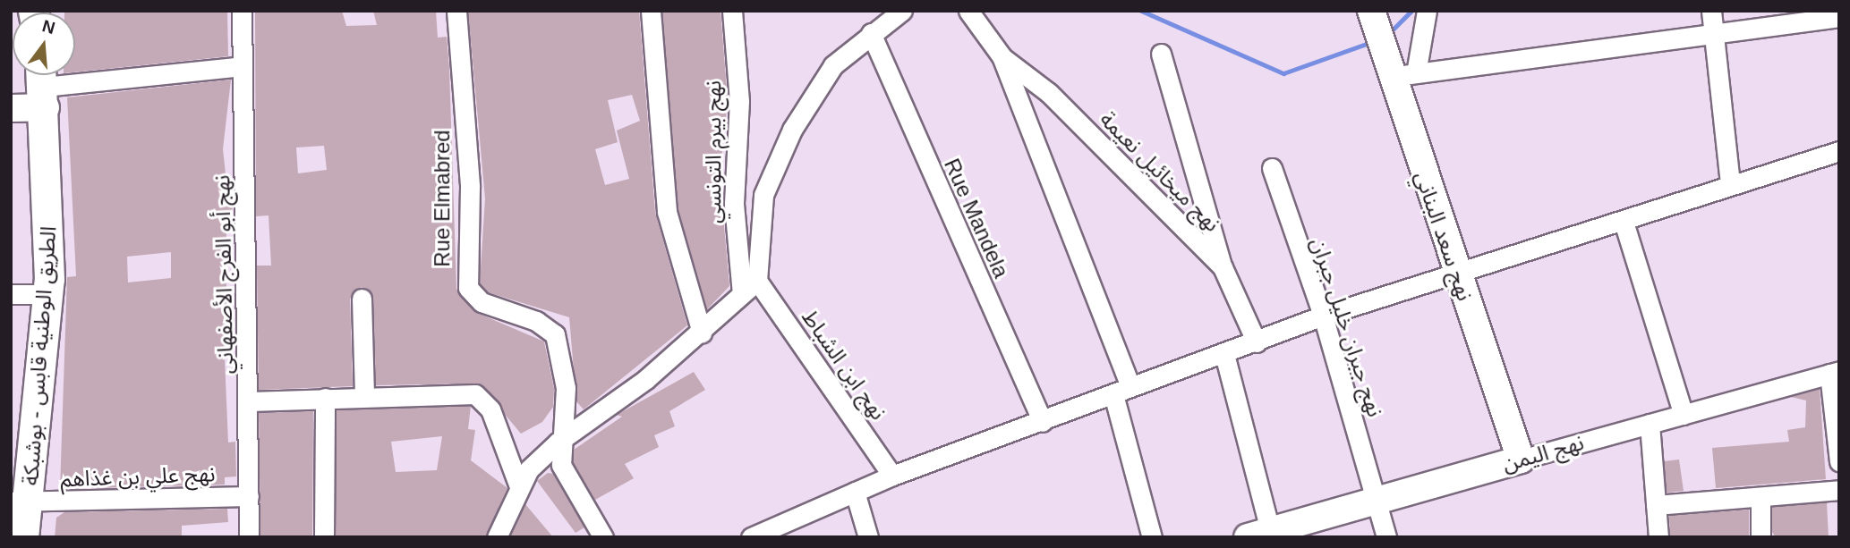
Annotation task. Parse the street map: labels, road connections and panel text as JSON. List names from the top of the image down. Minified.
{"streets":{"main road":["الطريق الوطنية قابس - بوشبكة"],"street":["نهج بيرم التونسي","نهج ميخائيل نعيمة","Rue Elmabred","Rue Mandela","نهج سعد البناني","نهج أبو الفرج الأصفهاني","نهج جبران خليل جبران","نهج ابن الشباط","نهج اليمن","نهج علي بن غذاهم"]},"crossings":[["نهج سعد البناني","نهج اليمن"],["نهج أبو الفرج الأصفهاني","نهج علي بن غذاهم"],["نهج جبران خليل جبران","نهج اليمن"],["الطريق الوطنية قابس - بوشبكة","نهج علي بن غذاهم"]],"north":"top"}
